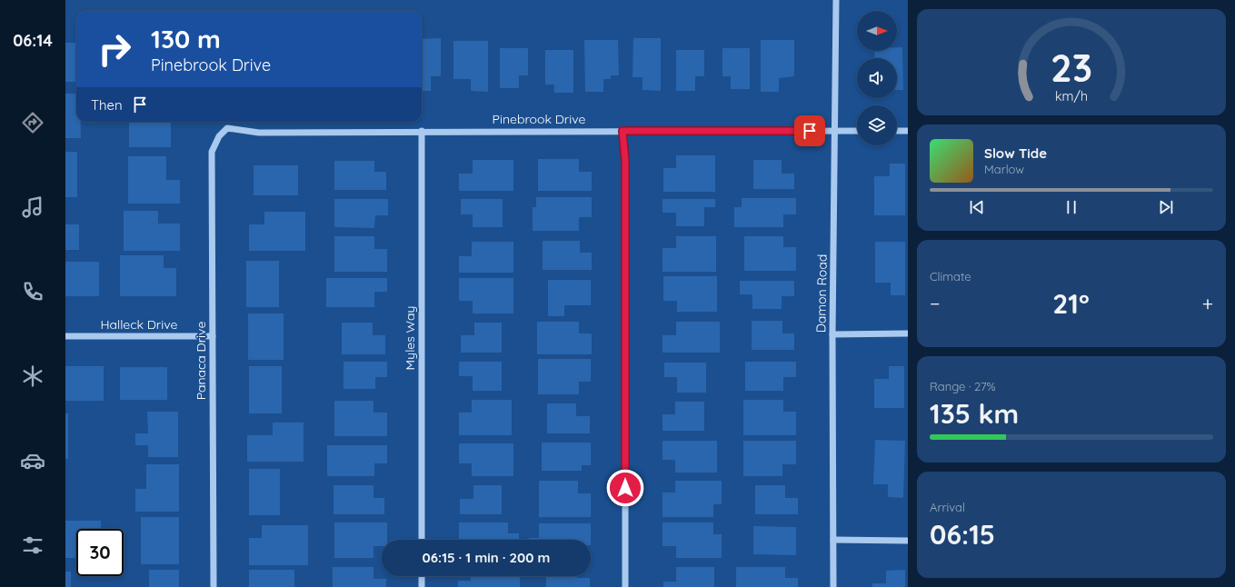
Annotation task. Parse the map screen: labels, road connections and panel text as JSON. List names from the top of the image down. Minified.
{"streets":{"street":["Pinebrook Drive","Damon Road","Halleck Drive","Myles Way","Panaca Drive"]},"crossings":[["Pinebrook Drive","Damon Road"],["Pinebrook Drive","Myles Way"],["Pinebrook Drive","Panaca Drive"],["Halleck Drive","Panaca Drive"]],"north":"right","page":{"tabs":"06:14","turn":["130 m","Pinebrook Drive"],"then":"Then","song":["Slow Tide","Marlow"],"tile":["Climate",["Range · 27%","135 km"],["Arrival","06:15"]],"heat":["−","21°","+"],"limit":"30","trip":"06:15 · 1 min · 200 m","gauge":["23","km/h"]}}
